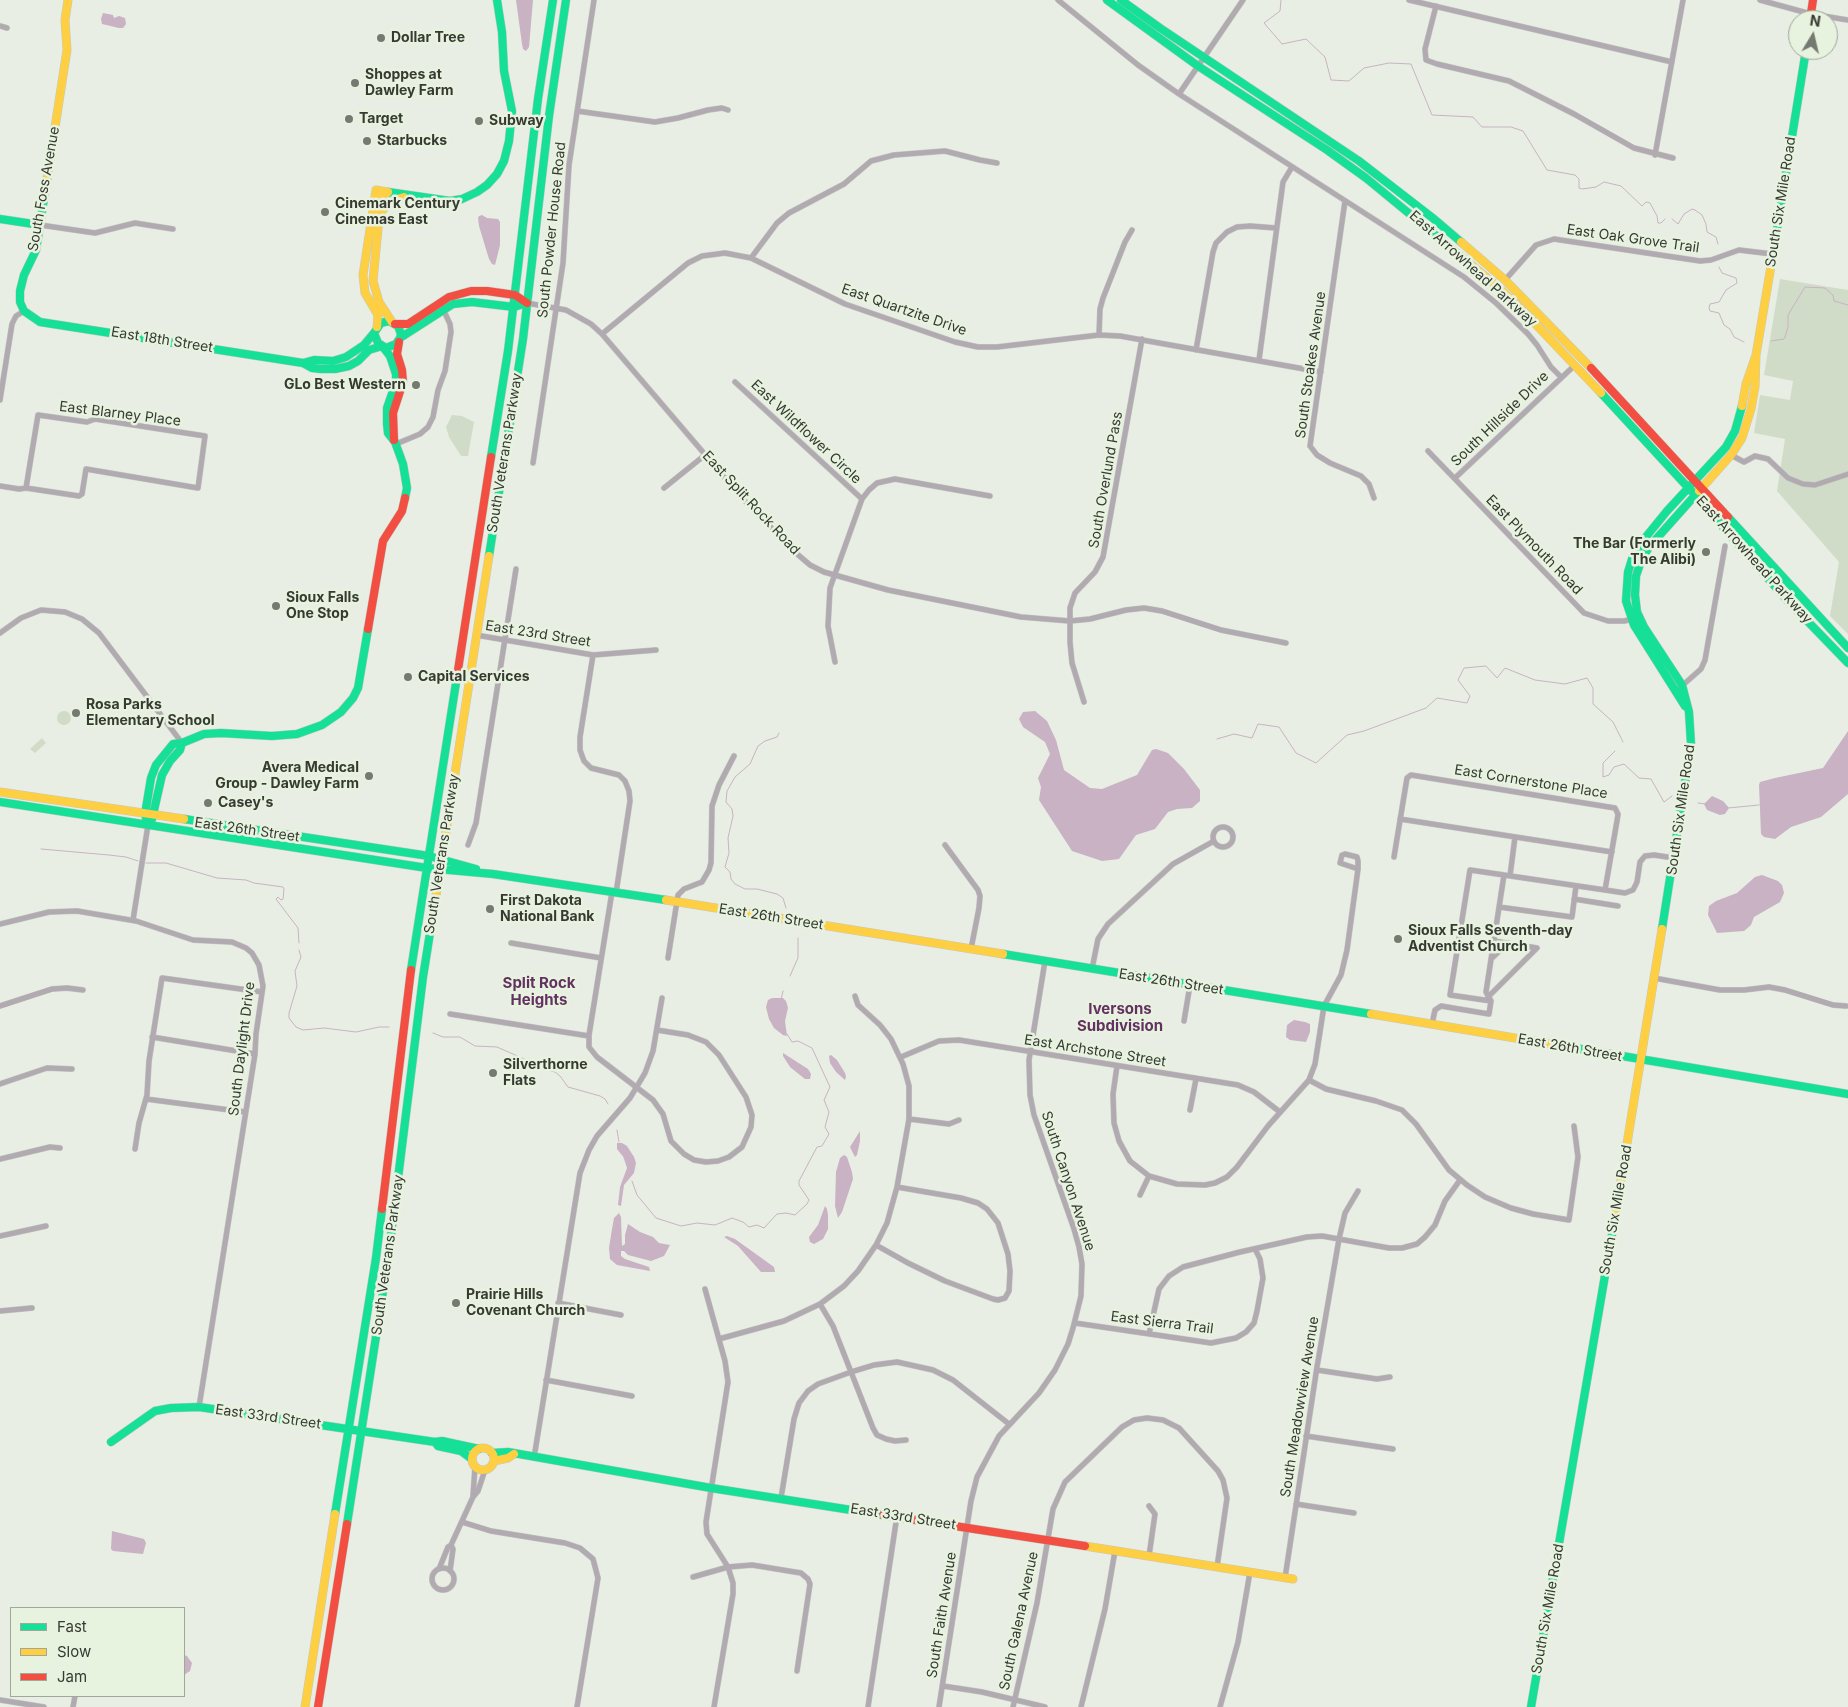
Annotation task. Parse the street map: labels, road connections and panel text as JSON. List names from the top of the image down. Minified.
{"streets":{"main road":["South Foss Avenue","South Six Mile Road","East Arrowhead Parkway","East 18th Street","South Veterans Parkway","East Split Rock Road","East 26th Street","East 33rd Street"],"street":["South Powder House Road","East Oak Grove Trail","East Quartzite Drive","South Stoakes Avenue","East Blarney Place","South Hillside Drive","East Wildflower Circle","South Overlund Pass","East Plymouth Road","East 23rd Street","East Cornerstone Place","South Daylight Drive","East Archstone Street","South Canyon Avenue","East Sierra Trail","South Meadowview Avenue","South Faith Avenue","South Galena Avenue"]},"crossings":[["South Foss Avenue","East 18th Street"],["South Six Mile Road","East Oak Grove Trail"],["South Six Mile Road","East Arrowhead Parkway"],["South Six Mile Road","East Plymouth Road"],["South Six Mile Road","East 26th Street"],["South Powder House Road","East Split Rock Road"],["East Oak Grove Trail","East Arrowhead Parkway"],["East Arrowhead Parkway","South Stoakes Avenue"],["East Arrowhead Parkway","South Hillside Drive"],["East Quartzite Drive","South Stoakes Avenue"],["East Quartzite Drive","South Overlund Pass"],["East Quartzite Drive","East Split Rock Road"],["East 18th Street","South Veterans Parkway"],["East 18th Street","East Split Rock Road"],["South Hillside Drive","East Plymouth Road"],["South Veterans Parkway","East Split Rock Road"],["South Veterans Parkway","East 23rd Street"],["South Veterans Parkway","East 26th Street"],["South Veterans Parkway","East 33rd Street"],["South Overlund Pass","East Split Rock Road"],["East 26th Street","South Canyon Avenue"],["South Daylight Drive","East 33rd Street"],["East Archstone Street","South Canyon Avenue"],["South Canyon Avenue","East Sierra Trail"],["South Canyon Avenue","East 33rd Street"],["South Canyon Avenue","South Faith Avenue"],["South Meadowview Avenue","East 33rd Street"],["East 33rd Street","South Faith Avenue"],["East 33rd Street","South Galena Avenue"]],"districts":["Split Rock Heights","Iversons Subdivision"],"places":["Dollar Tree","Shoppes at Dawley Farm","Target","Subway","Starbucks","Cinemark Century Cinemas East","GLo Best Western","The Bar (Formerly The Alibi)","Sioux Falls One Stop","Capital Services","Rosa Parks Elementary School","Avera Medical Group - Dawley Farm","Casey's","First Dakota National Bank","Sioux Falls Seventh-day Adventist Church","Silverthorne Flats","Prairie Hills Covenant Church"],"legend":["Fast","Slow","Jam"],"north":"top"}
